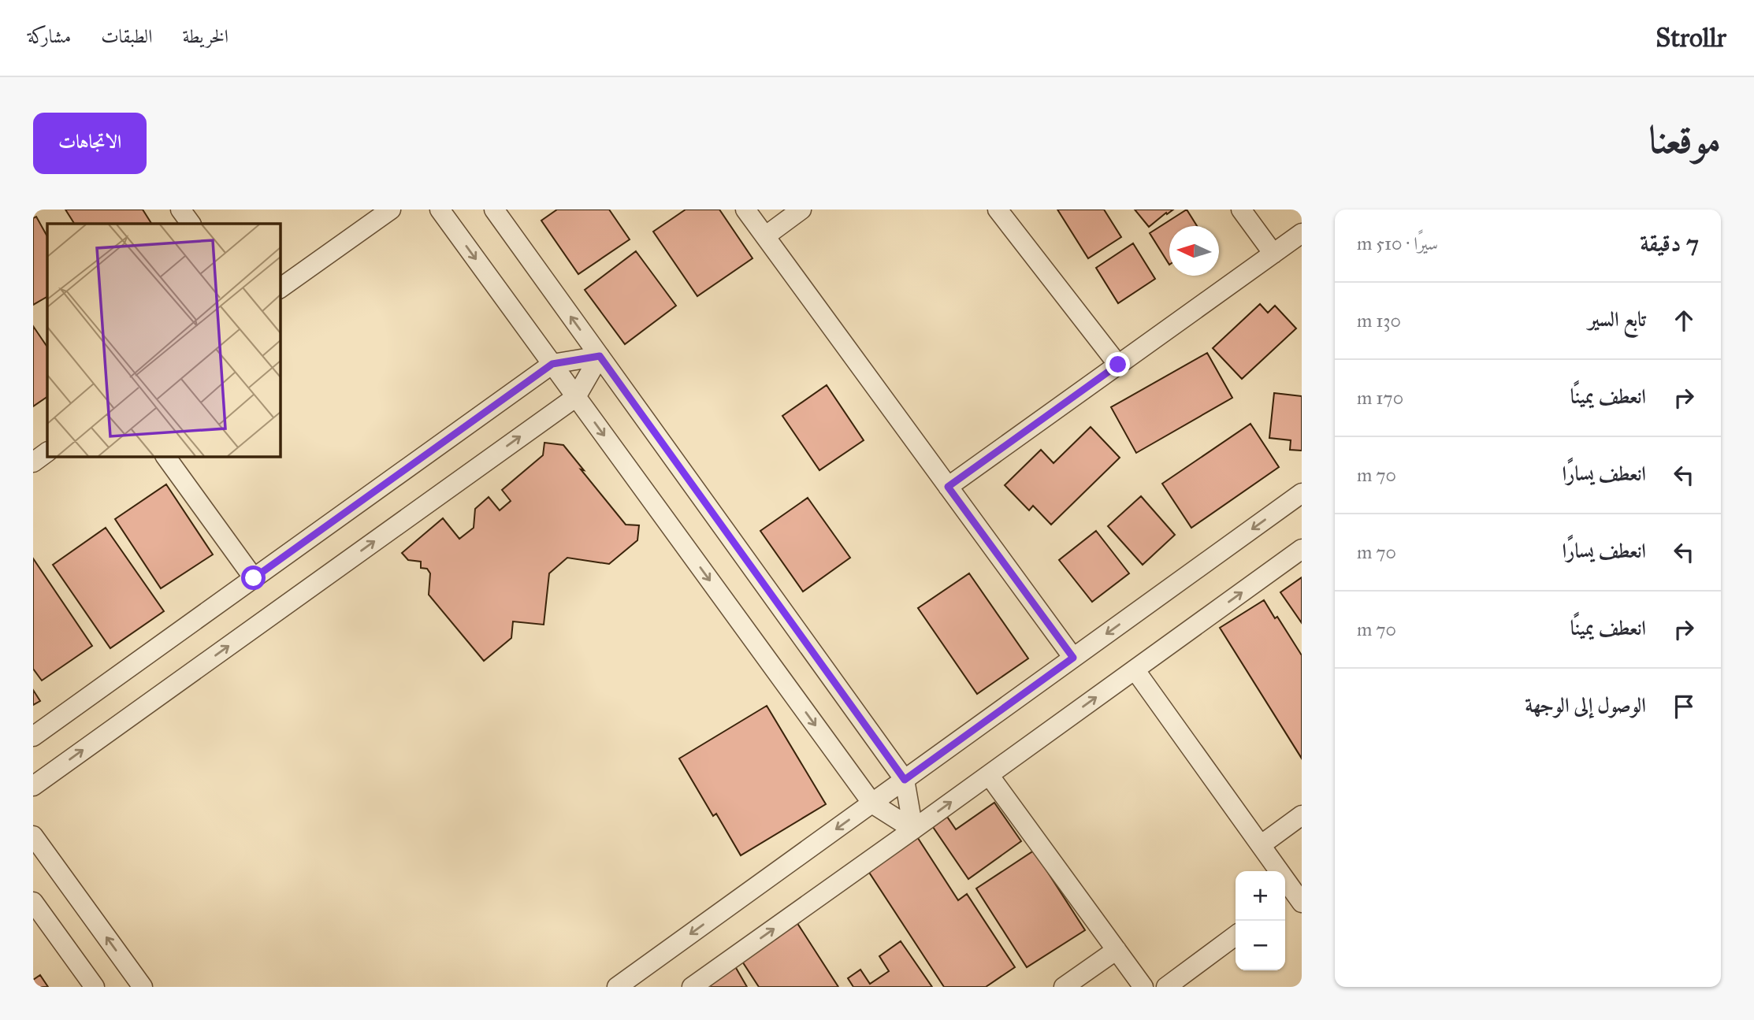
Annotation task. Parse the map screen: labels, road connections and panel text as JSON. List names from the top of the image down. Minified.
{"north":"left","page":{"header":"Strollr","nav":["الخريطة","الطبقات","مشاركة"],"title":"موقعنا","buttons":"الاتجاهات","heading":["7 دقيقة","سيرًا · 510 m"],"list":[["تابع السير","130 m"],["انعطف يمينًا","170 m"],["انعطف يسارًا","70 m"],["انعطف يسارًا","70 m"],["انعطف يمينًا","70 m"],"الوصول إلى الوجهة"],"map_buttons":["+","−"]}}
